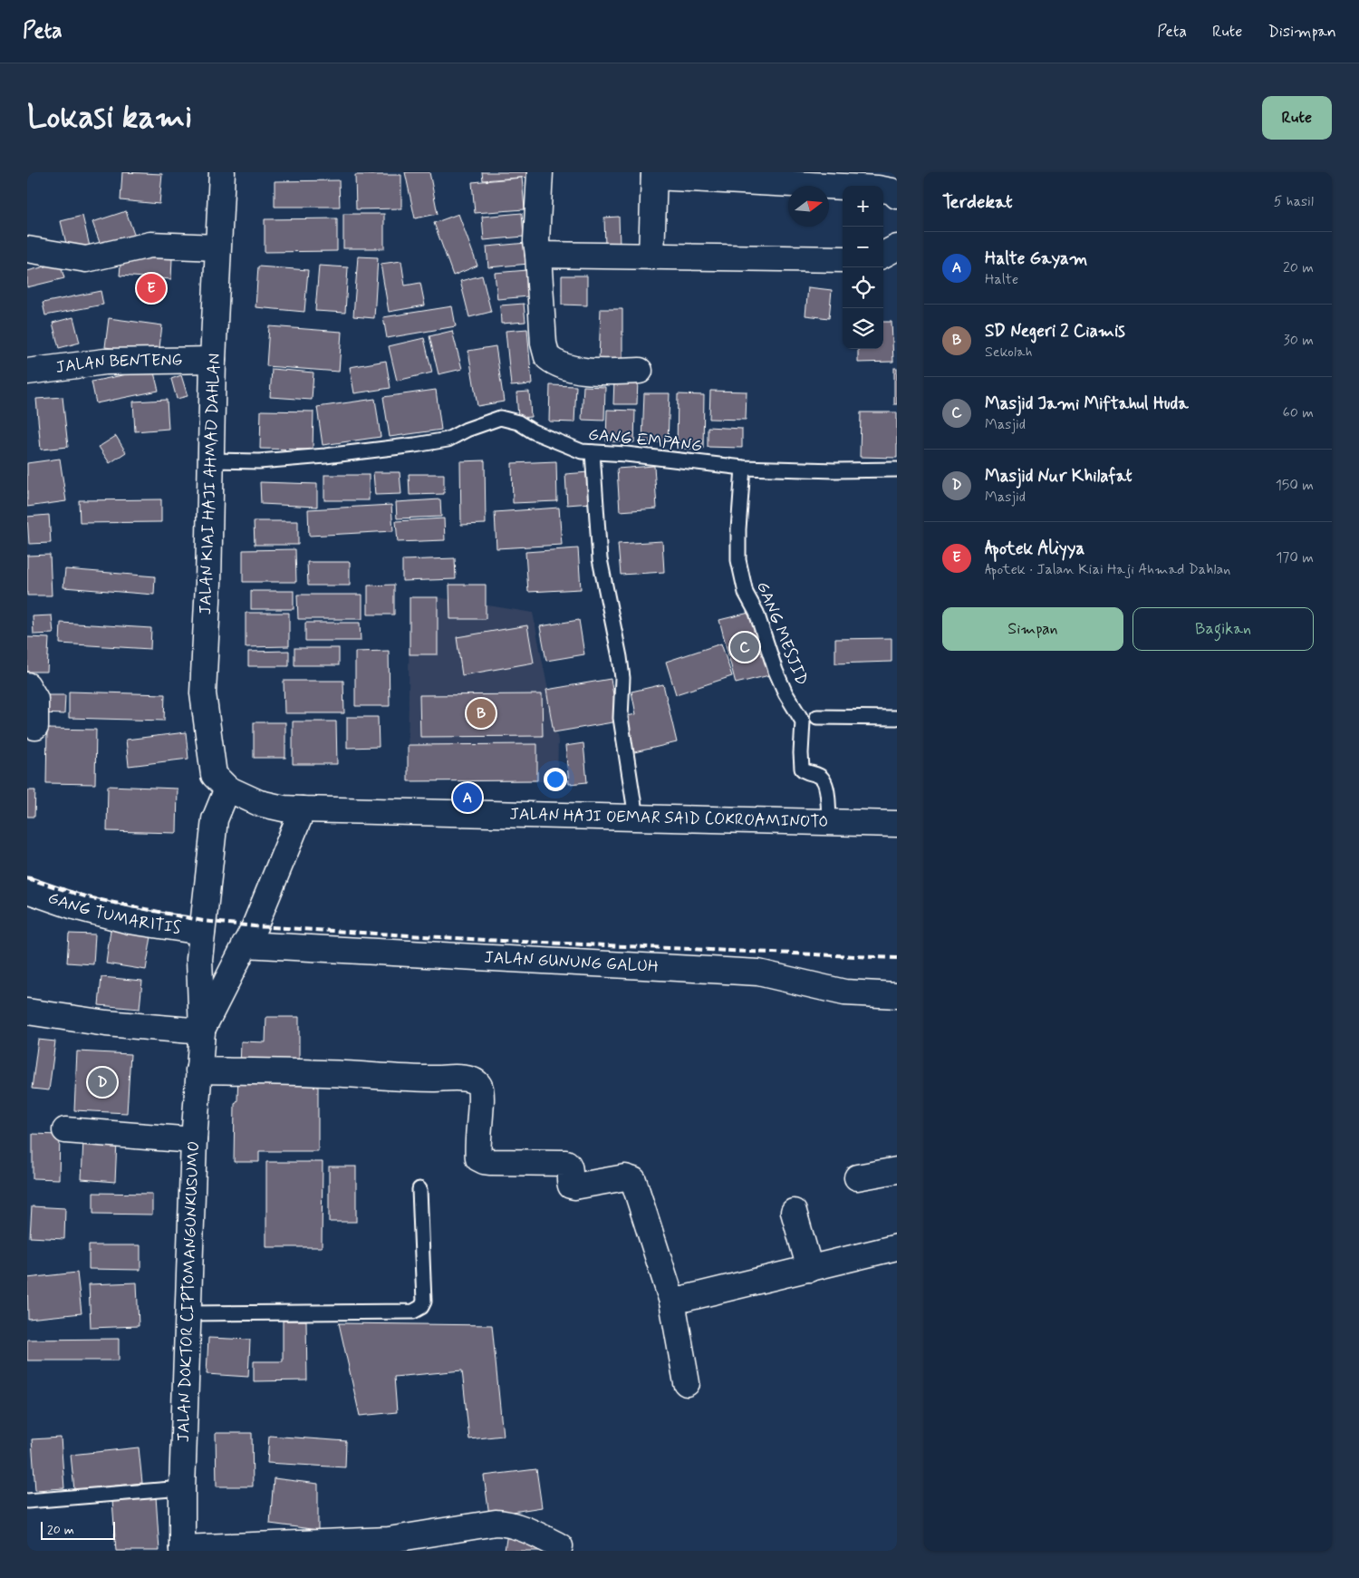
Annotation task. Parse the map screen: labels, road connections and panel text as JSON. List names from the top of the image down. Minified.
{"streets":{"street":["JALAN BENTENG","JALAN KIAI HAJI AHMAD DAHLAN","JALAN HAJI OEMAR SAID COKROAMINOTO","GANG TUMARITIS","JALAN GUNUNG GALUH","JALAN DOKTOR CIPTOMANGUNKUSUMO"],"lane":["GANG EMPANG","GANG MESJID"]},"crossings":[["JALAN BENTENG","JALAN KIAI HAJI AHMAD DAHLAN"],["GANG EMPANG","JALAN KIAI HAJI AHMAD DAHLAN"],["GANG EMPANG","GANG MESJID"],["JALAN KIAI HAJI AHMAD DAHLAN","JALAN HAJI OEMAR SAID COKROAMINOTO"],["JALAN KIAI HAJI AHMAD DAHLAN","JALAN DOKTOR CIPTOMANGUNKUSUMO"],["GANG MESJID","JALAN HAJI OEMAR SAID COKROAMINOTO"],["JALAN HAJI OEMAR SAID COKROAMINOTO","JALAN DOKTOR CIPTOMANGUNKUSUMO"],["GANG TUMARITIS","JALAN DOKTOR CIPTOMANGUNKUSUMO"],["JALAN GUNUNG GALUH","JALAN DOKTOR CIPTOMANGUNKUSUMO"]],"scale_bar":"20 m","north":"right","page":{"header":"Peta","nav":["Peta","Rute","Disimpan"],"buttons":["Rute",["Simpan","Bagikan"]],"title":"Lokasi kami","heading":["Terdekat","5 hasil"],"map_buttons":["+","−"],"list":[{"mark":"A","name":"Halte Gayam","note":"Halte","value":"20 m"},{"mark":"B","name":"SD Negeri 2 Ciamis","note":"Sekolah","value":"30 m"},{"mark":"C","name":"Masjid Jami Miftahul Huda","note":"Masjid","value":"60 m"},{"mark":"D","name":"Masjid Nur Khilafat","note":"Masjid","value":"150 m"},{"mark":"E","name":"Apotek Aliyya","note":"Apotek · Jalan Kiai Haji Ahmad Dahlan","value":"170 m"}],"pins":["E","C","B","A","D"],"scale":"20 m"}}
